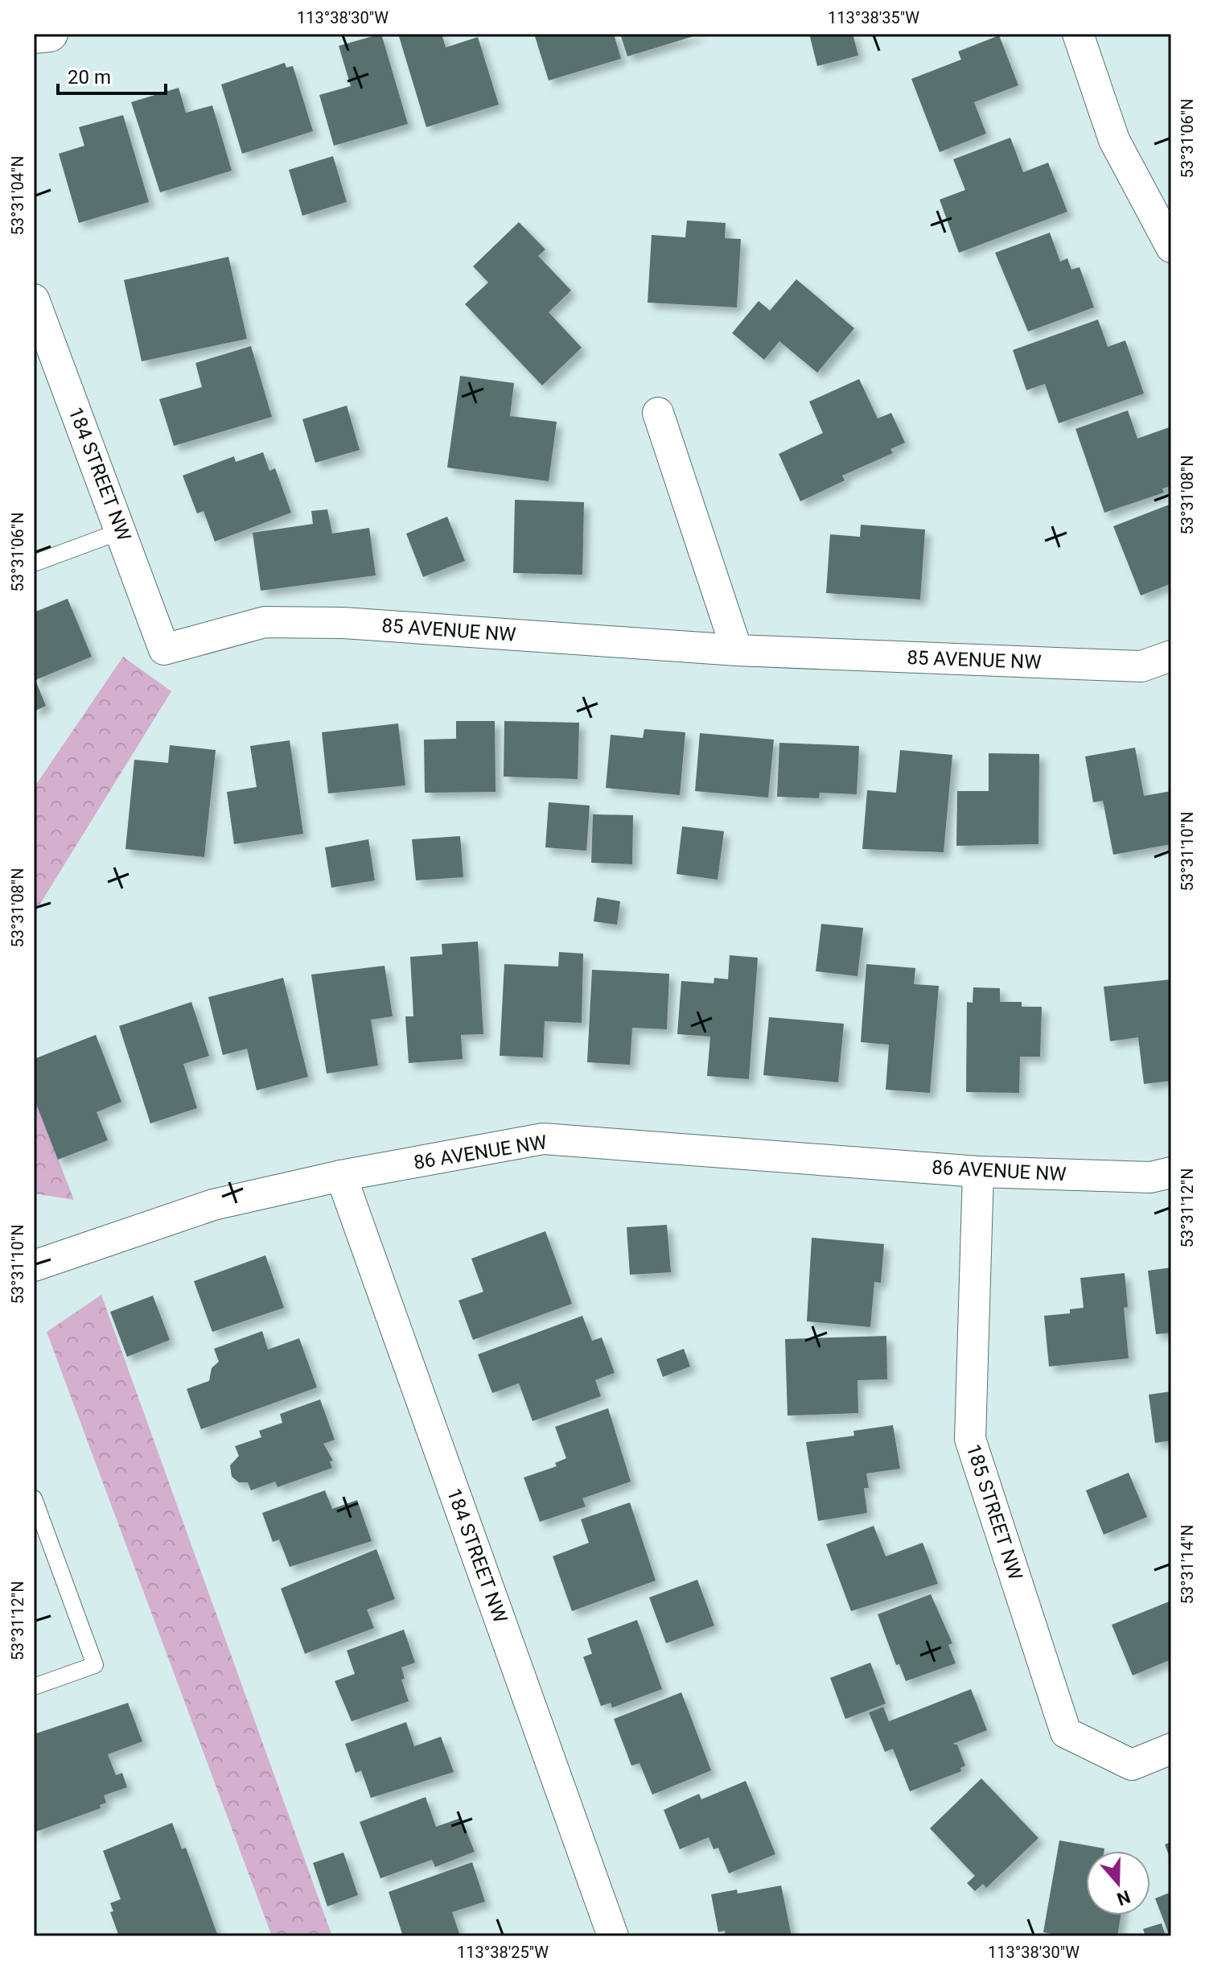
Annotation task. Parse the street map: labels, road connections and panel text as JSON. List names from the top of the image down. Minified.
{"streets":{"street":["184 STREET NW","85 AVENUE NW","86 AVENUE NW","185 STREET NW"]},"crossings":[["184 STREET NW","85 AVENUE NW"],["184 STREET NW","86 AVENUE NW"],["86 AVENUE NW","185 STREET NW"]],"scale_bar":"20 m","north":"bottom","coordinates":["113°38'30\"W","113°38'35\"W","53°31'06\"N","53°31'04\"N","53°31'08\"N","53°31'10\"N","53°31'12\"N","53°31'14\"N","113°38'25\"W"]}
